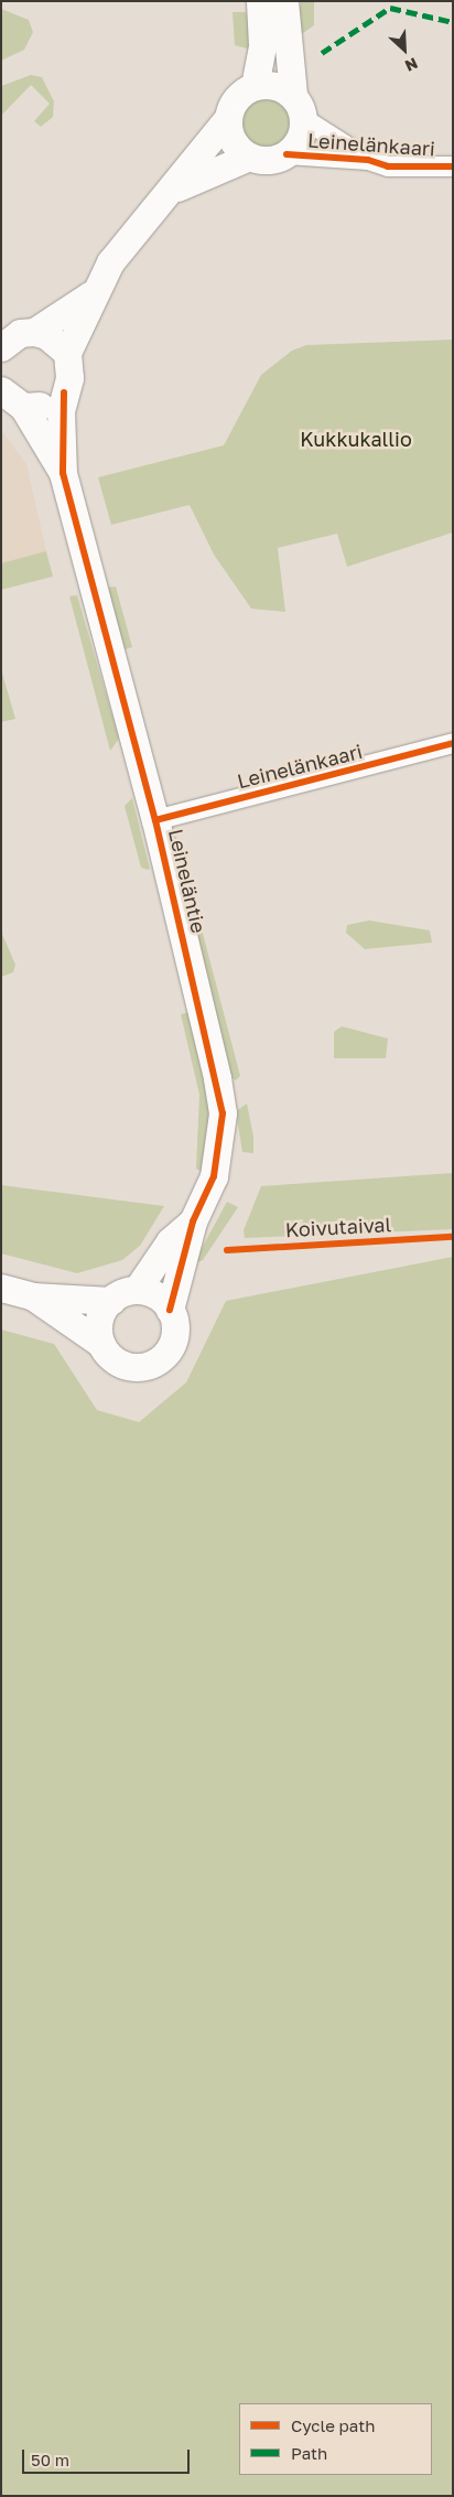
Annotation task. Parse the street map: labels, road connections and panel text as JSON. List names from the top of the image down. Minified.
{"streets":{"street":["Leinelänkaari","Leineläntie"],"cycle path":["Koivutaival"]},"crossings":[["Leinelänkaari","Leineläntie"]],"parks":["Kukkukallio"],"legend":["Cycle path","Path"],"scale_bar":"50 m","north":"bottom right"}
